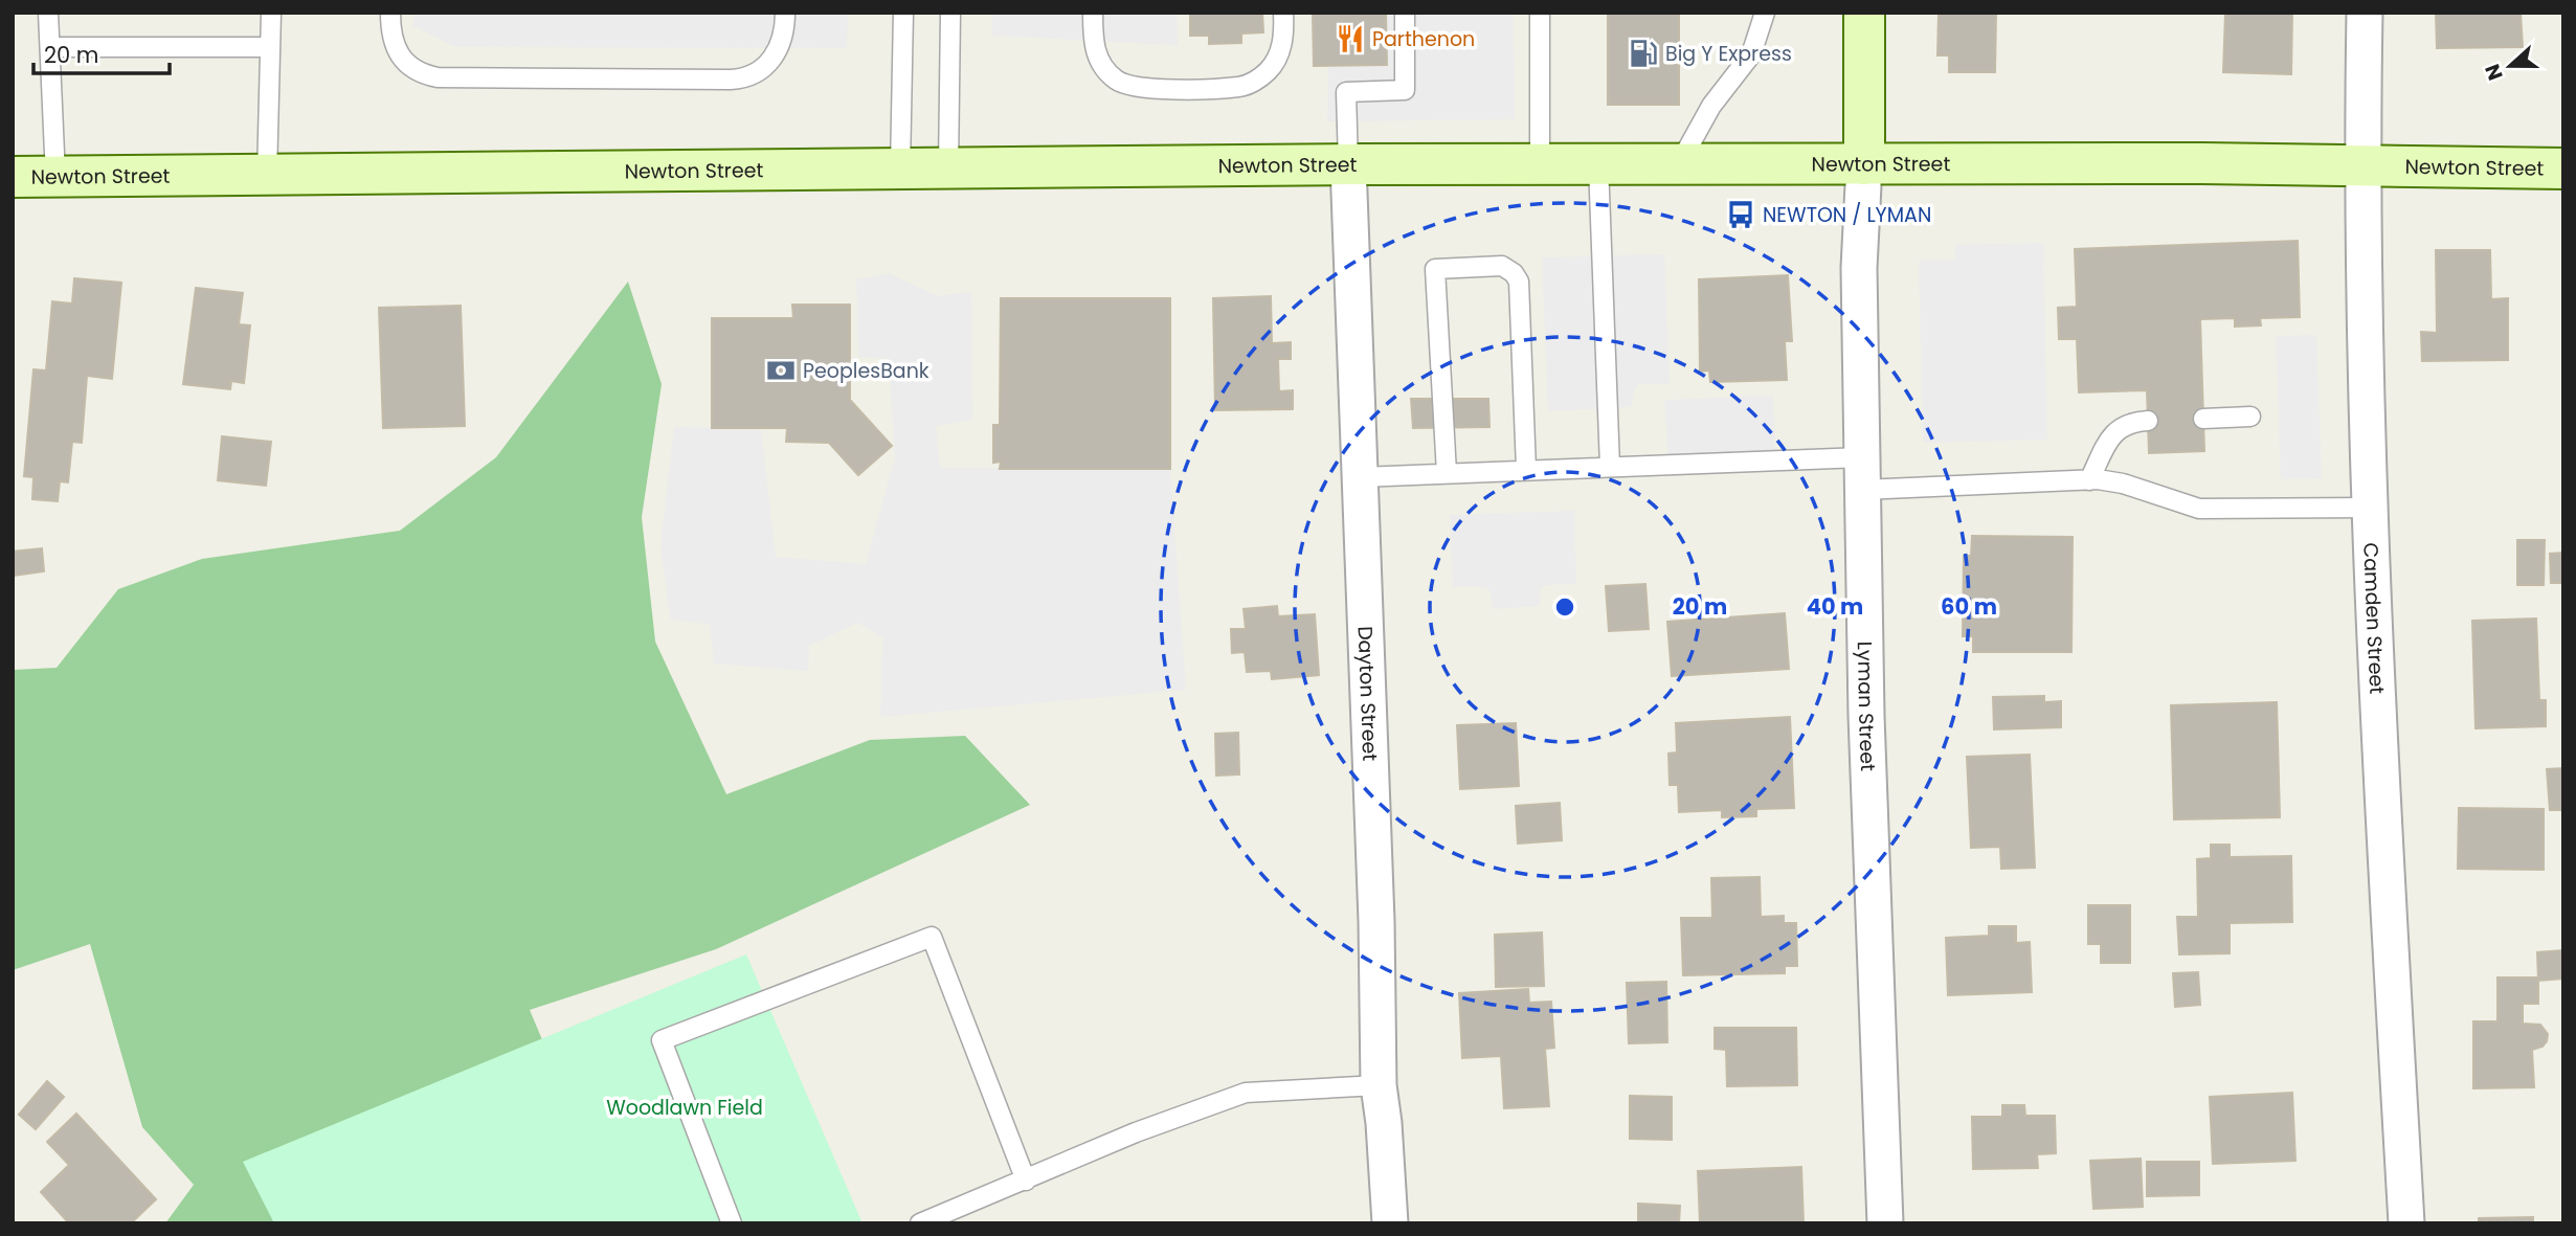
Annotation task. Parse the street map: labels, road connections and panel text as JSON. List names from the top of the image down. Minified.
{"streets":{"main road":["Newton Street","Lyman Street"],"street":["Camden Street","Dayton Street"]},"crossings":[["Newton Street","Camden Street"],["Newton Street","Dayton Street"],["Newton Street","Lyman Street"]],"parks":["Woodlawn Field"],"places":{"restaurant":["Parthenon"],"fuel station":["Big Y Express"],"bus stop":["NEWTON / LYMAN"],"bank":["PeoplesBank"]},"scale_bar":"20 m","north":"left","rings":["20 m","40 m","60 m"]}
